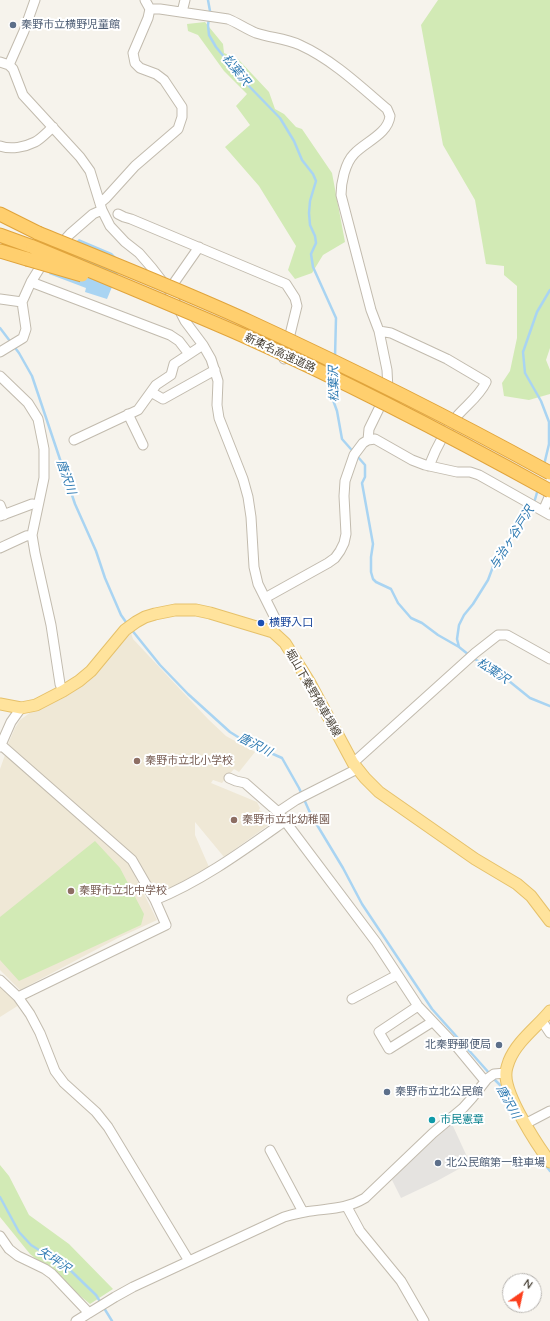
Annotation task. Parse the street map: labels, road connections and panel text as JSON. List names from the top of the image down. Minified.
{"streets":{"highway":["新東名高速道路"],"main road":["堀山下秦野停車場線"]},"water":["松葉沢","唐沢川","与治ヶ谷戸沢","矢坪沢"],"places":["秦野市立横野児童館","横野入口","秦野市立北小学校","秦野市立北幼稚園","秦野市立北中学校","北秦野郵便局","秦野市立北公民館","市民憲章","北公民館第一駐車場"],"north":"top right"}
